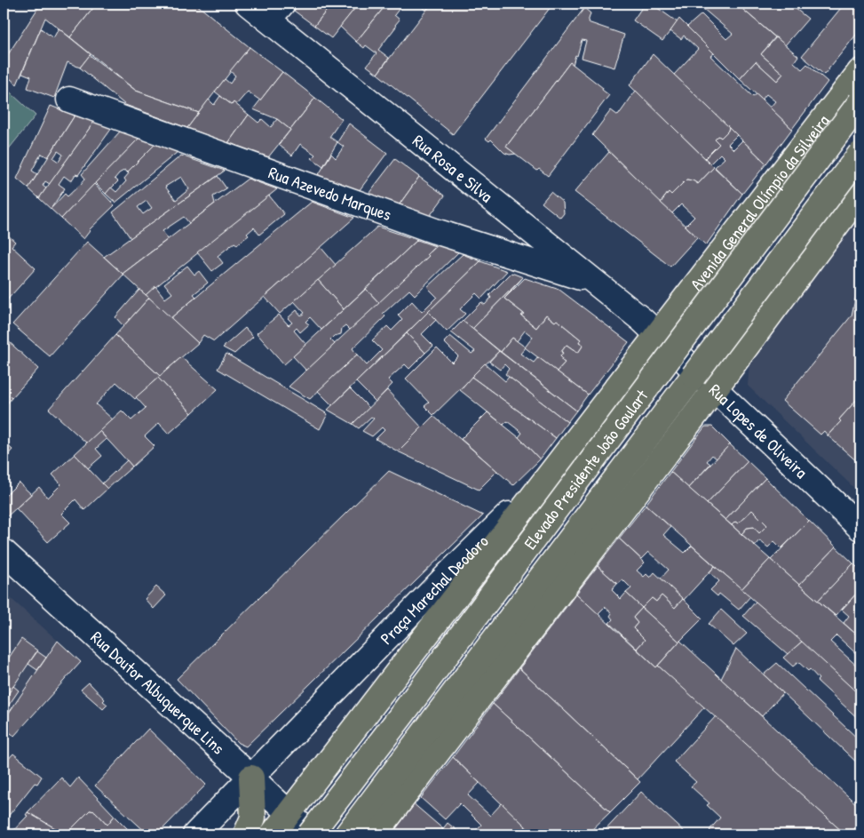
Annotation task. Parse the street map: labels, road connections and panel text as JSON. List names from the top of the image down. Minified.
{"streets":{"main road":["Avenida General Olímpio da Silveira","Elevado Presidente João Goulart","Praça Marechal Deodoro"],"street":["Rua Rosa e Silva","Rua Azevedo Marques","Rua Lopes de Oliveira","Rua Doutor Albuquerque Lins"]},"crossings":[["Rua Rosa e Silva","Rua Azevedo Marques"],["Rua Rosa e Silva","Avenida General Olímpio da Silveira"],["Rua Rosa e Silva","Rua Lopes de Oliveira"],["Rua Rosa e Silva","Praça Marechal Deodoro"],["Avenida General Olímpio da Silveira","Rua Lopes de Oliveira"],["Avenida General Olímpio da Silveira","Praça Marechal Deodoro"],["Rua Lopes de Oliveira","Praça Marechal Deodoro"],["Elevado Presidente João Goulart","Rua Doutor Albuquerque Lins"],["Praça Marechal Deodoro","Rua Doutor Albuquerque Lins"]]}
